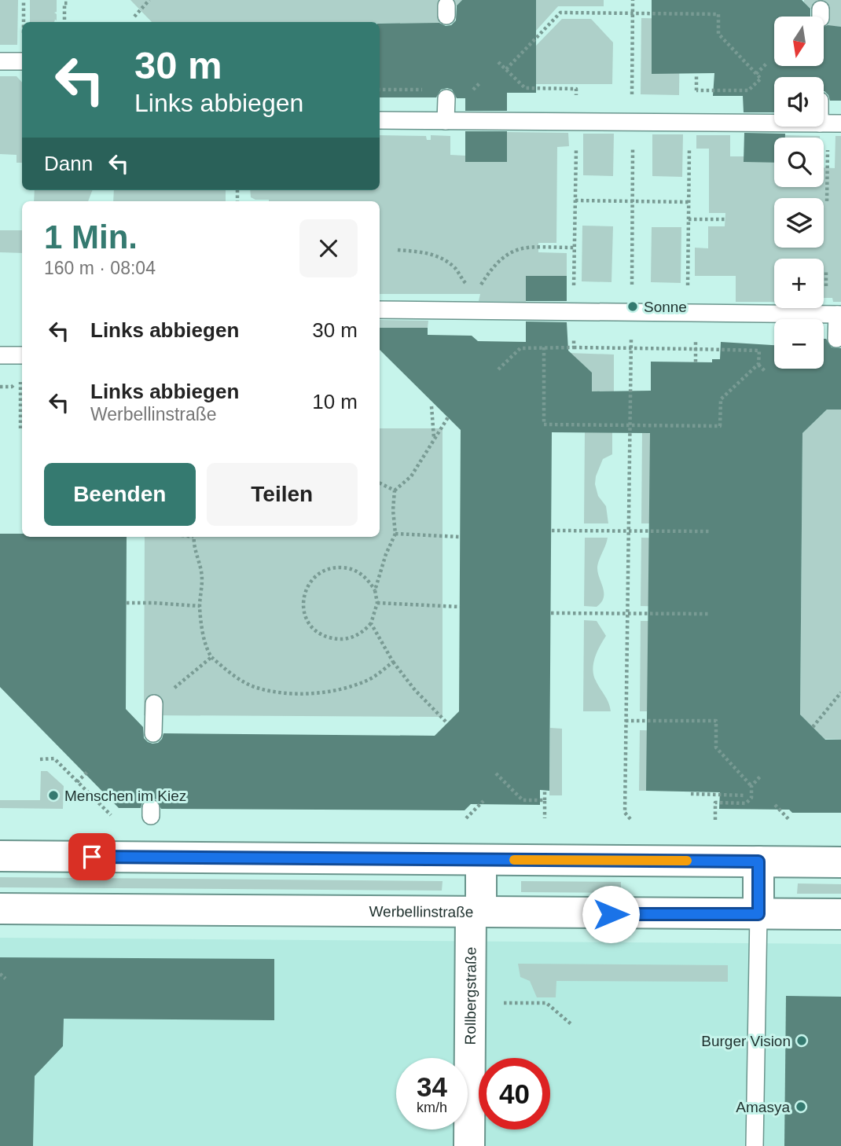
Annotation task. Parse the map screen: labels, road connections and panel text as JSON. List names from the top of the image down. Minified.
{"streets":{"street":["Werbellinstraße","Rollbergstraße"]},"crossings":[["Werbellinstraße","Rollbergstraße"]],"places":["Sonne","Menschen im Kiez","Burger Vision","Amasya"],"north":"bottom","page":{"map_buttons":["+","−"],"turn":["30 m","Links abbiegen"],"then":"Dann","heading":["1 Min.","160 m · 08:04"],"list":[{"name":"Links abbiegen","value":"30 m"},{"name":"Links abbiegen","note":"Werbellinstraße","value":"10 m"}],"buttons":["Beenden","Teilen"],"speed":"34 km/h","limit":"40"}}
